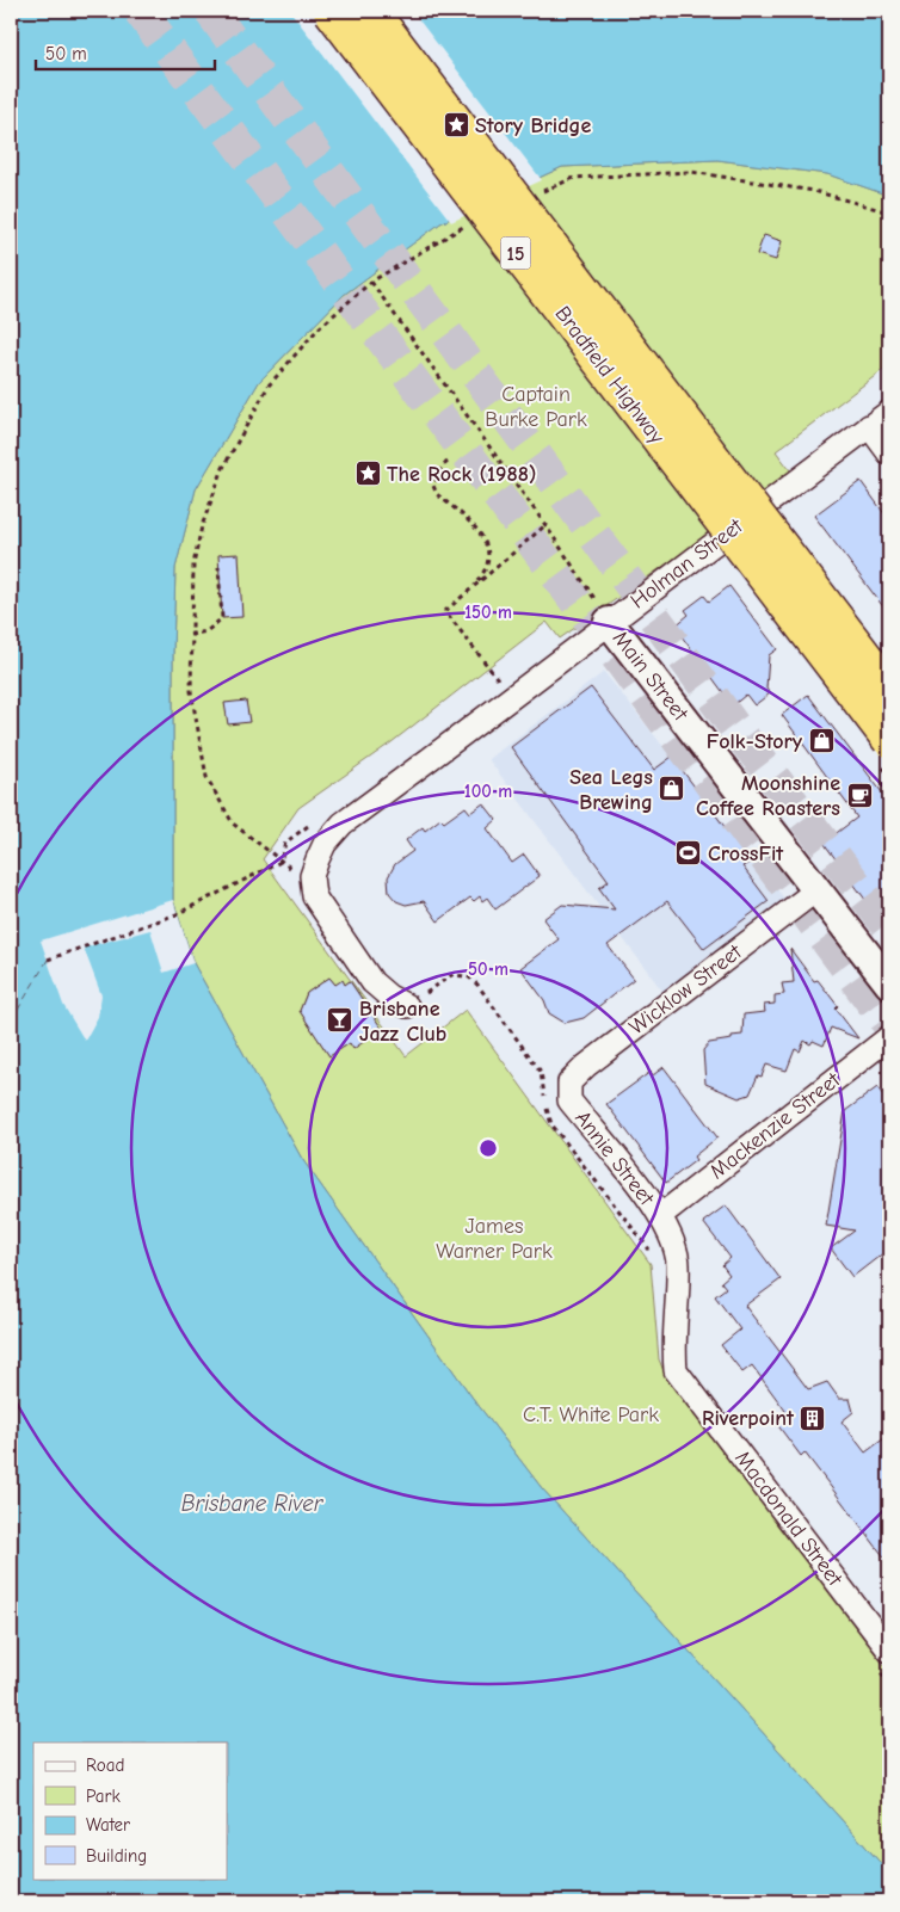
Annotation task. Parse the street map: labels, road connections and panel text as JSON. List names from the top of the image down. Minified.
{"streets":{"highway":["15","Bradfield Highway"],"street":["Holman Street","Main Street","Wicklow Street","Mackenzie Street","Annie Street","Macdonald Street"]},"crossings":[["Holman Street","Main Street"],["Main Street","Wicklow Street"],["Wicklow Street","Annie Street"],["Mackenzie Street","Annie Street"],["Mackenzie Street","Macdonald Street"],["Annie Street","Macdonald Street"]],"water":["Brisbane River"],"parks":["Captain Burke Park","James Warner Park","C.T. White Park"],"places":{"place":["Story Bridge","The Rock (1988)"],"shop":["Folk-Story","Sea Legs Brewing"],"cafe":["Moonshine Coffee Roasters"],"sports":["CrossFit"],"bar":["Brisbane Jazz Club"],"building":["Riverpoint"]},"legend":["Road","Park","Water","Building"],"scale_bar":"50 m","rings":["150 m","100 m","50 m"]}
